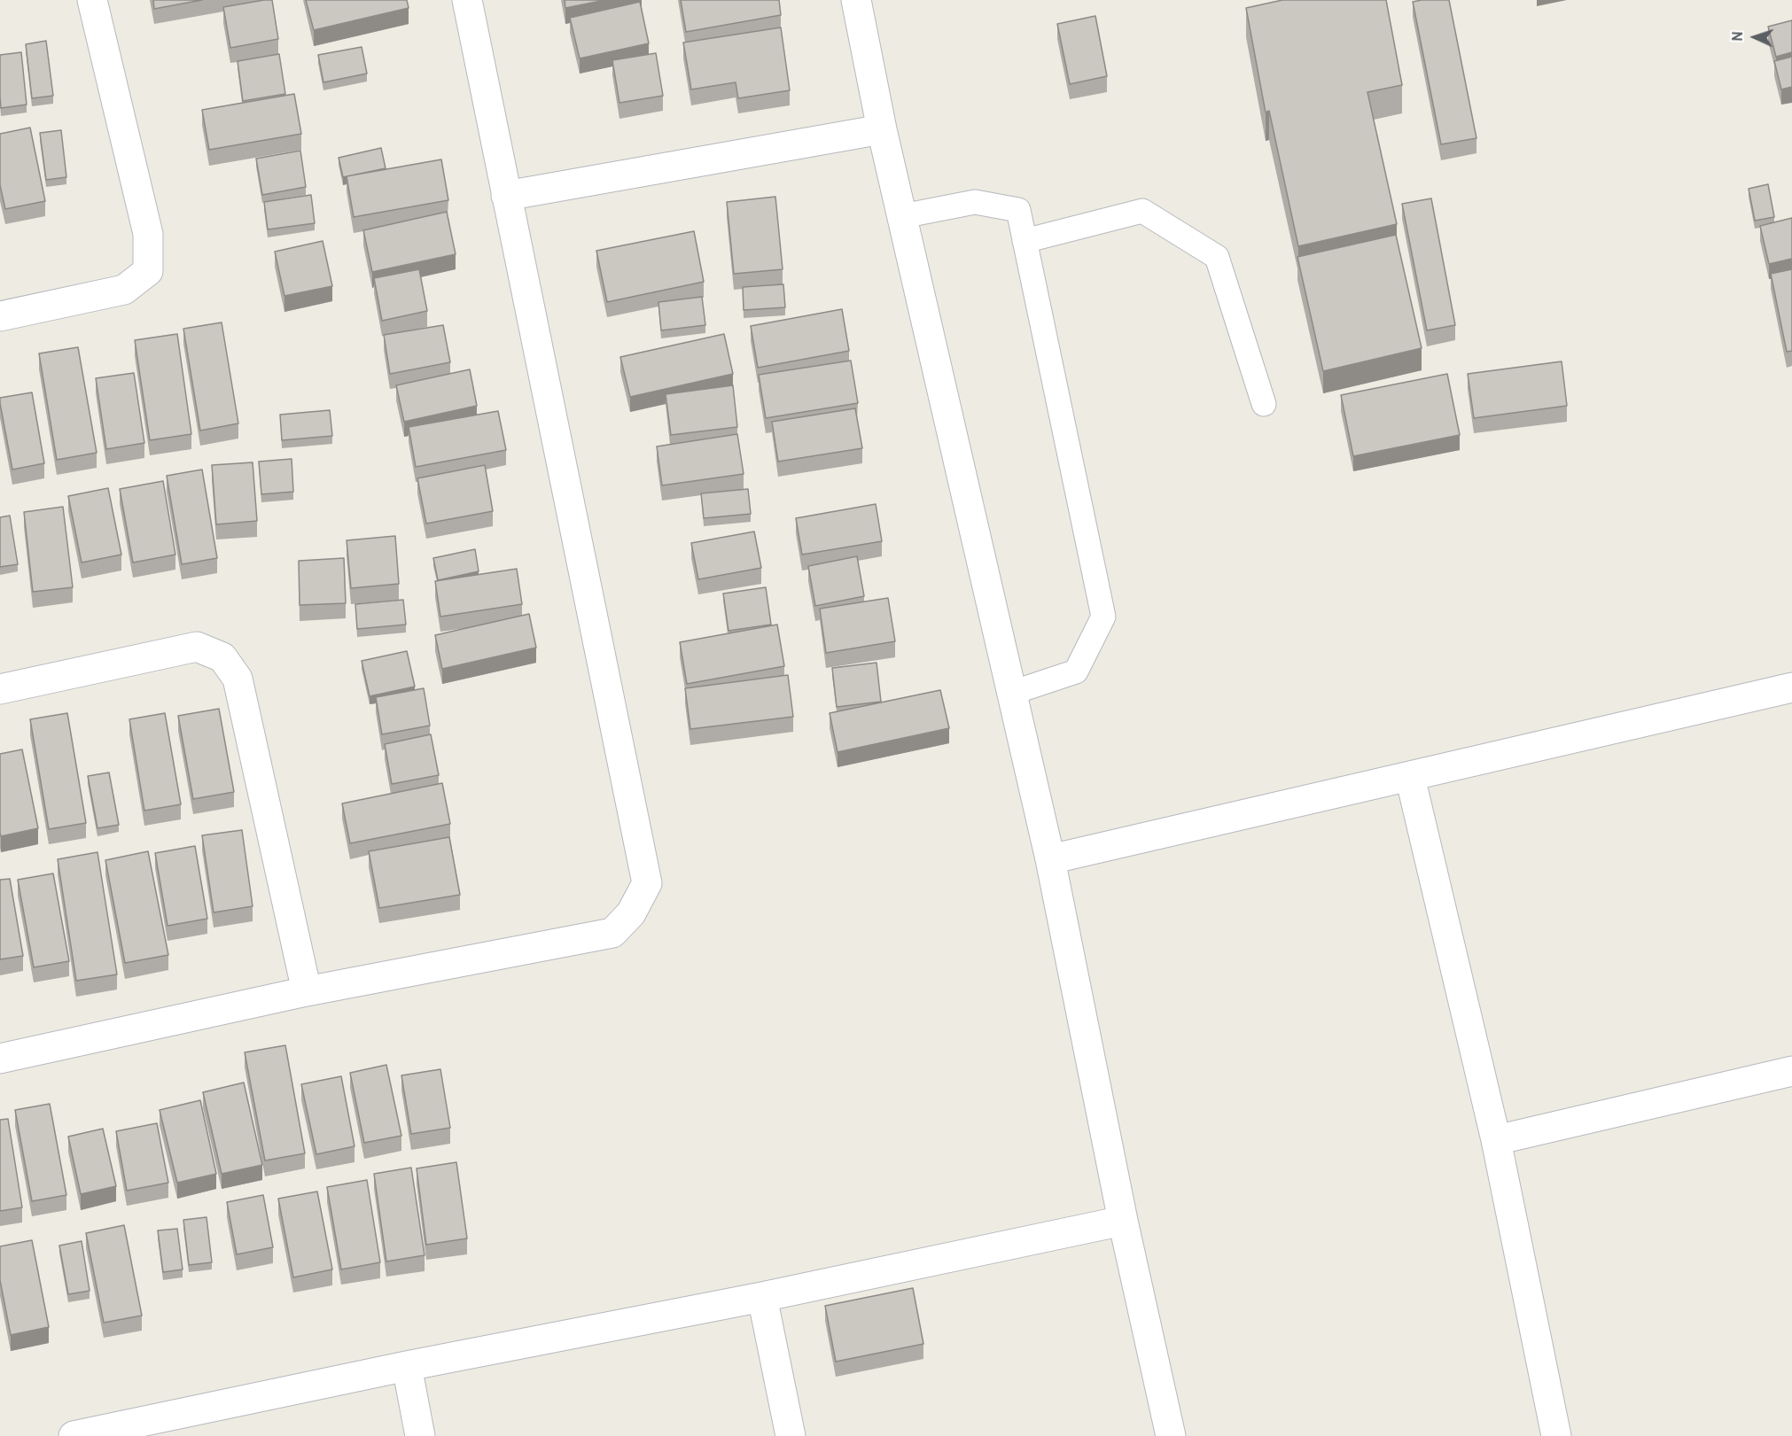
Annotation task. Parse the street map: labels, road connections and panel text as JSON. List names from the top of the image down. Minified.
{"north":"left"}
